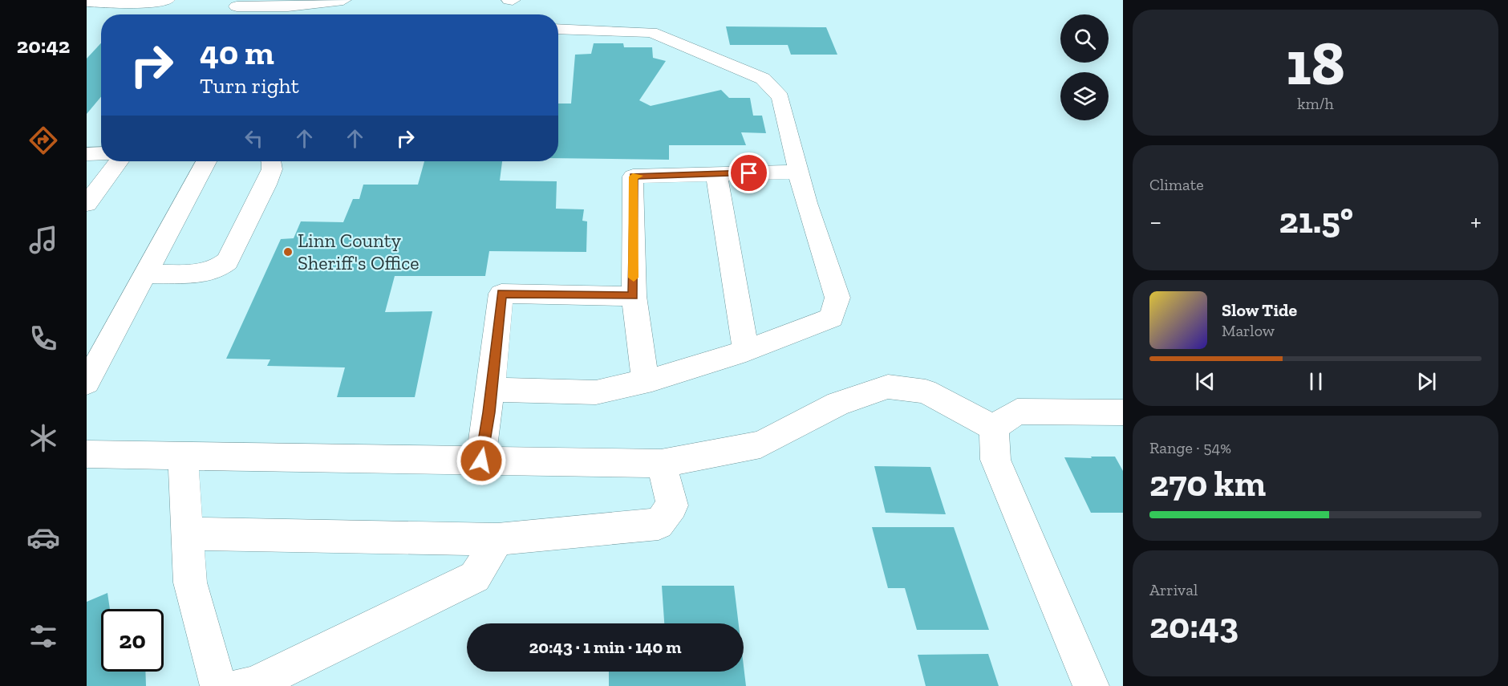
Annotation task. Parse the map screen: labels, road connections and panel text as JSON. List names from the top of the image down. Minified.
{"places":["Linn County Sheriff's Office"],"page":{"tabs":"20:42","tile":[["18","km/h"],"Climate",["Range · 54%","270 km"],["Arrival","20:43"]],"turn":["40 m","Turn right"],"heat":["−","21.5°","+"],"song":["Slow Tide","Marlow"],"limit":"20","trip":"20:43 · 1 min · 140 m"}}
